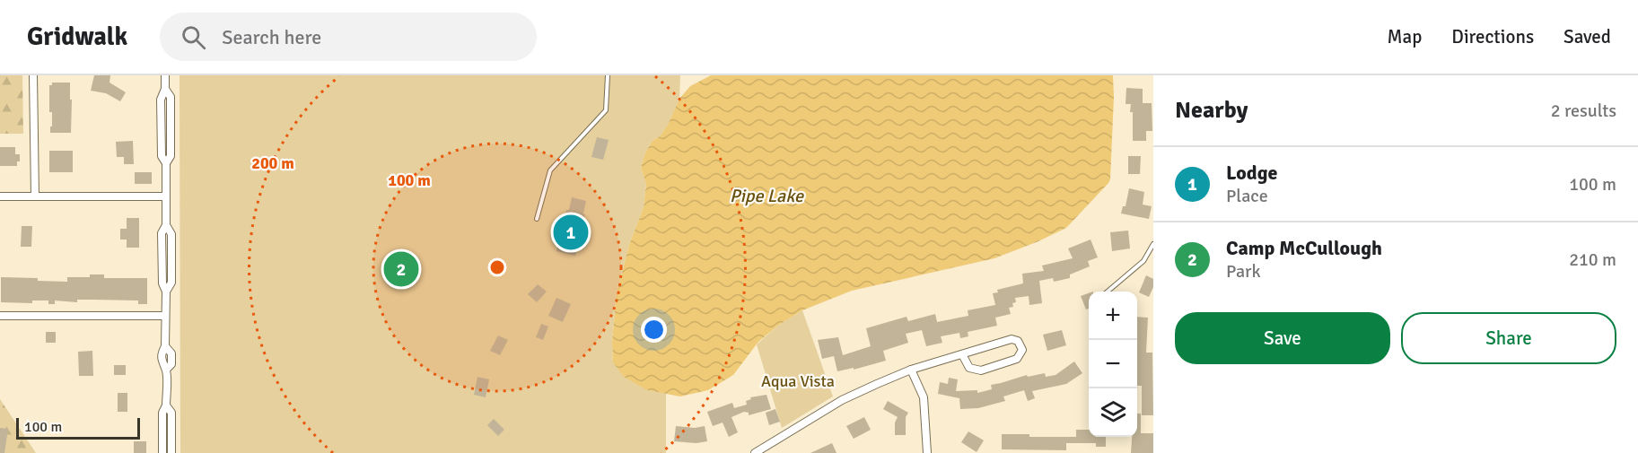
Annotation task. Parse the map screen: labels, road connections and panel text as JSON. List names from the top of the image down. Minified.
{"water":["Pipe Lake"],"parks":["Aqua Vista"],"scale_bar":"100 m","page":{"header":"Gridwalk","search":"Search here","nav":["Map","Directions","Saved"],"heading":["Nearby","2 results"],"list":[{"mark":"1","name":"Lodge","note":"Place","value":"100 m"},{"mark":"2","name":"Camp McCullough","note":"Park","value":"210 m"}],"pins":["1","2"],"map_buttons":["+","−"],"buttons":["Save","Share"],"scale":"100 m"},"rings":["200 m","100 m"]}
